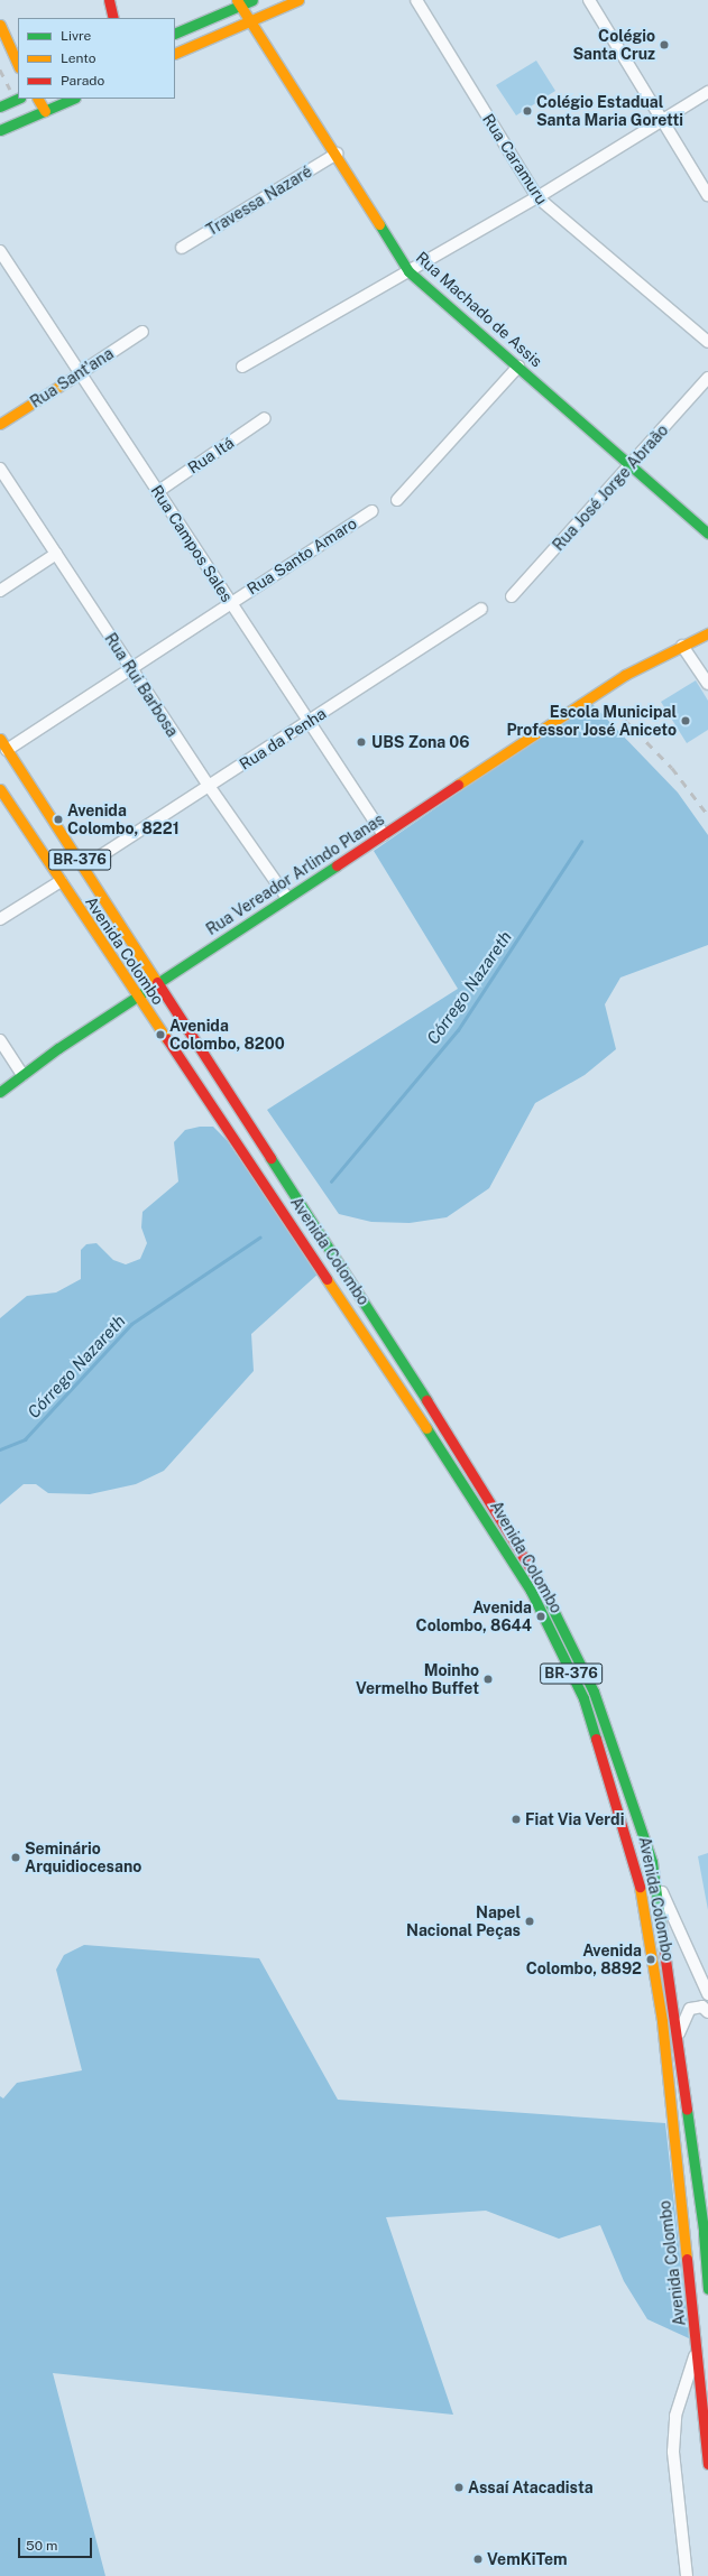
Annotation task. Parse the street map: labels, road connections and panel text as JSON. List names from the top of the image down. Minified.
{"streets":{"main road":["Rua Machado de Assis","Rua Sant'ana","BR-376","Rua Vereador Arlindo Planas","Avenida Colombo"],"street":["Rua Caramuru","Travessa Nazaré","Rua Itá","Rua José Jorge Abraão","Rua Campos Sales","Rua Santo Amaro","Rua Rui Barbosa","Rua da Penha"]},"crossings":[["Travessa Nazaré","Rua Machado de Assis"],["Rua Machado de Assis","Rua José Jorge Abraão"],["Rua Sant'ana","Rua Campos Sales"],["Rua Itá","Rua Campos Sales"],["Rua Campos Sales","Rua Santo Amaro"],["Rua Campos Sales","Rua da Penha"],["Rua Campos Sales","Rua Vereador Arlindo Planas"],["Rua Santo Amaro","Rua Rui Barbosa"],["Rua Santo Amaro","Avenida Colombo"],["Rua Rui Barbosa","Rua da Penha"],["Rua Rui Barbosa","Rua Vereador Arlindo Planas"],["Rua da Penha","Avenida Colombo"],["Rua Vereador Arlindo Planas","Avenida Colombo"]],"water":["Córrego Nazareth"],"places":["Colégio Santa Cruz","Colégio Estadual Santa Maria Goretti","Escola Municipal Professor José Aniceto","UBS Zona 06","Avenida Colombo, 8221","Avenida Colombo, 8200","Avenida Colombo, 8644","Moinho Vermelho Buffet","Fiat Via Verdi","Seminário Arquidiocesano","Napel Nacional Peças","Avenida Colombo, 8892","Assaí Atacadista","VemKiTem"],"legend":["Livre","Lento","Parado"],"scale_bar":"50 m"}
